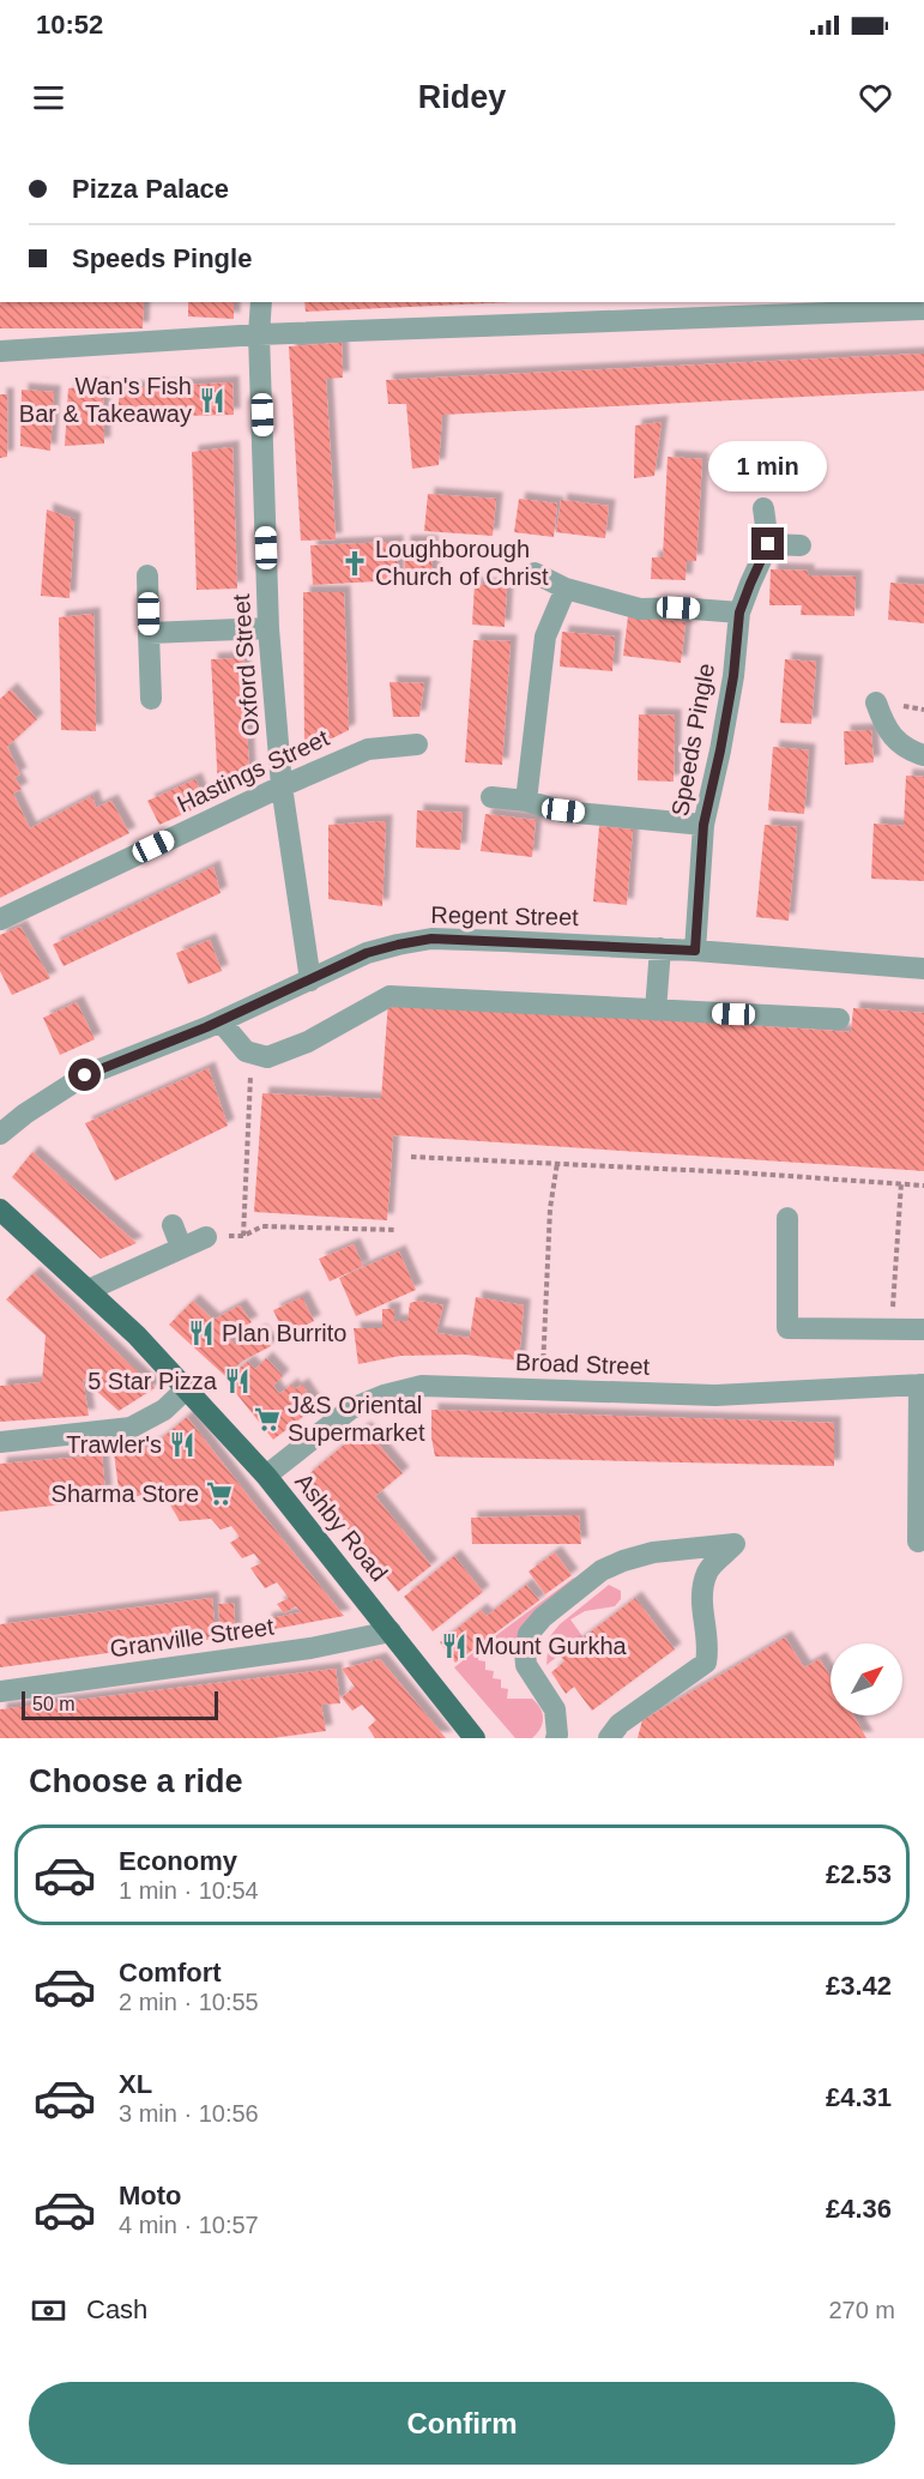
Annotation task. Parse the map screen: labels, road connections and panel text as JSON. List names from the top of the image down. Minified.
{"streets":{"main road":["Ashby Road"],"street":["Oxford Street","Speeds Pingle","Hastings Street","Regent Street","Broad Street","Granville Street"]},"crossings":[["Oxford Street","Hastings Street"],["Oxford Street","Regent Street"],["Speeds Pingle","Regent Street"],["Broad Street","Ashby Road"],["Ashby Road","Granville Street"]],"places":{"restaurant":["Wan's Fish Bar & Takeaway","Plan Burrito","5 Star Pizza","Trawler's","Mount Gurkha"],"church":["Loughborough Church of Christ"],"supermarket":["J&S Oriental Supermarket","Sharma Store"]},"scale_bar":"50 m","north":"top right","page":{"status":"10:52","header":"Ridey","banner":["Pizza Palace","Speeds Pingle"],"bubble":"1 min","scale":"50 m","heading":"Choose a ride","list":[{"name":"Economy","note":"1 min · 10:54","value":"£2.53"},{"name":"Comfort","note":"2 min · 10:55","value":"£3.42"},{"name":"XL","note":"3 min · 10:56","value":"£4.31"},{"name":"Moto","note":"4 min · 10:57","value":"£4.36"}],"pay":["Cash","270 m"],"buttons":"Confirm"}}
